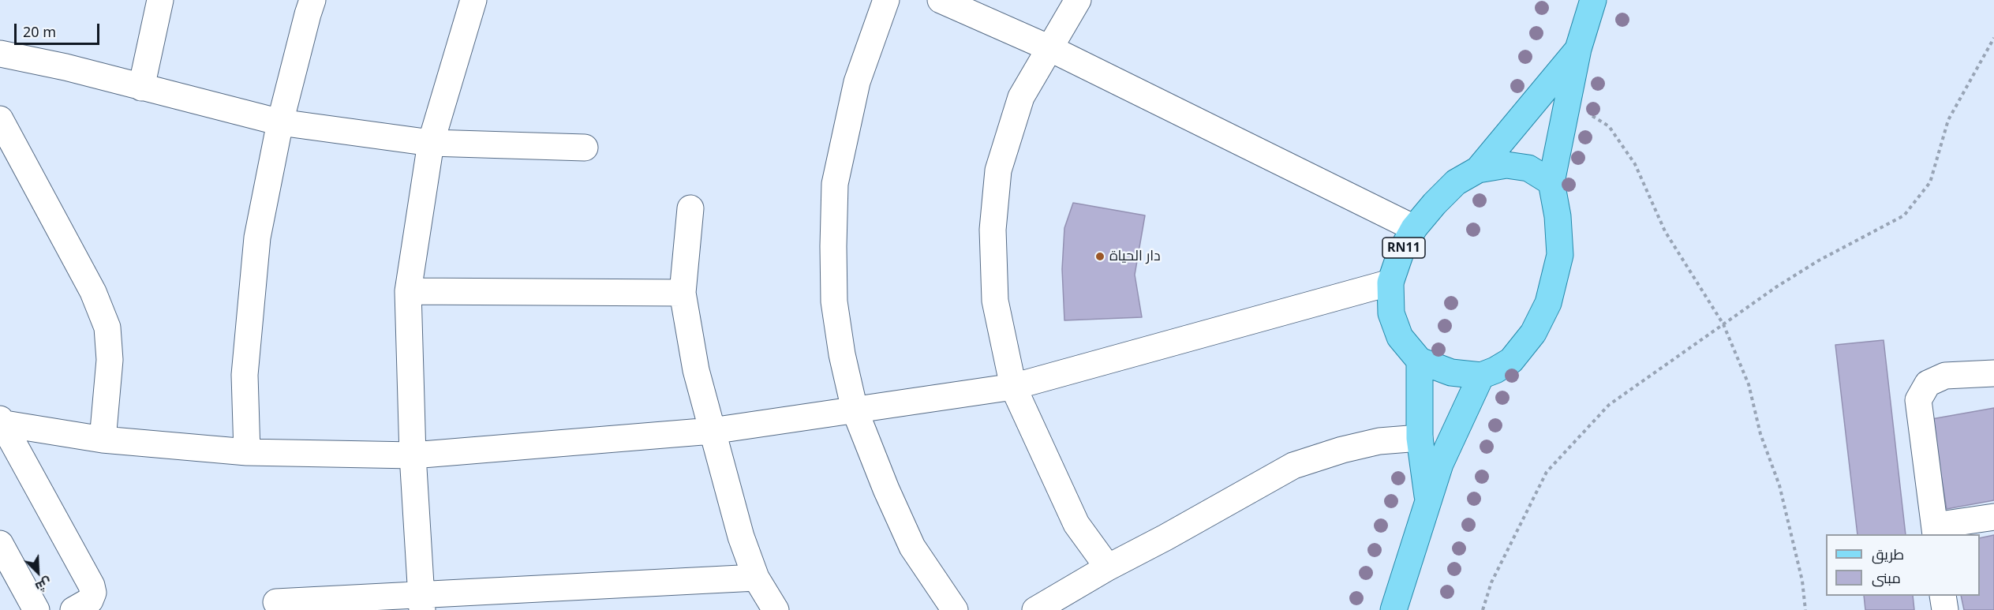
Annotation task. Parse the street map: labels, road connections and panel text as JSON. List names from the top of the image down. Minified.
{"streets":{"main road":["RN11"]},"places":["دار الحياة"],"legend":["طريق","مبنى"],"scale_bar":"20 m","north":"bottom right"}
